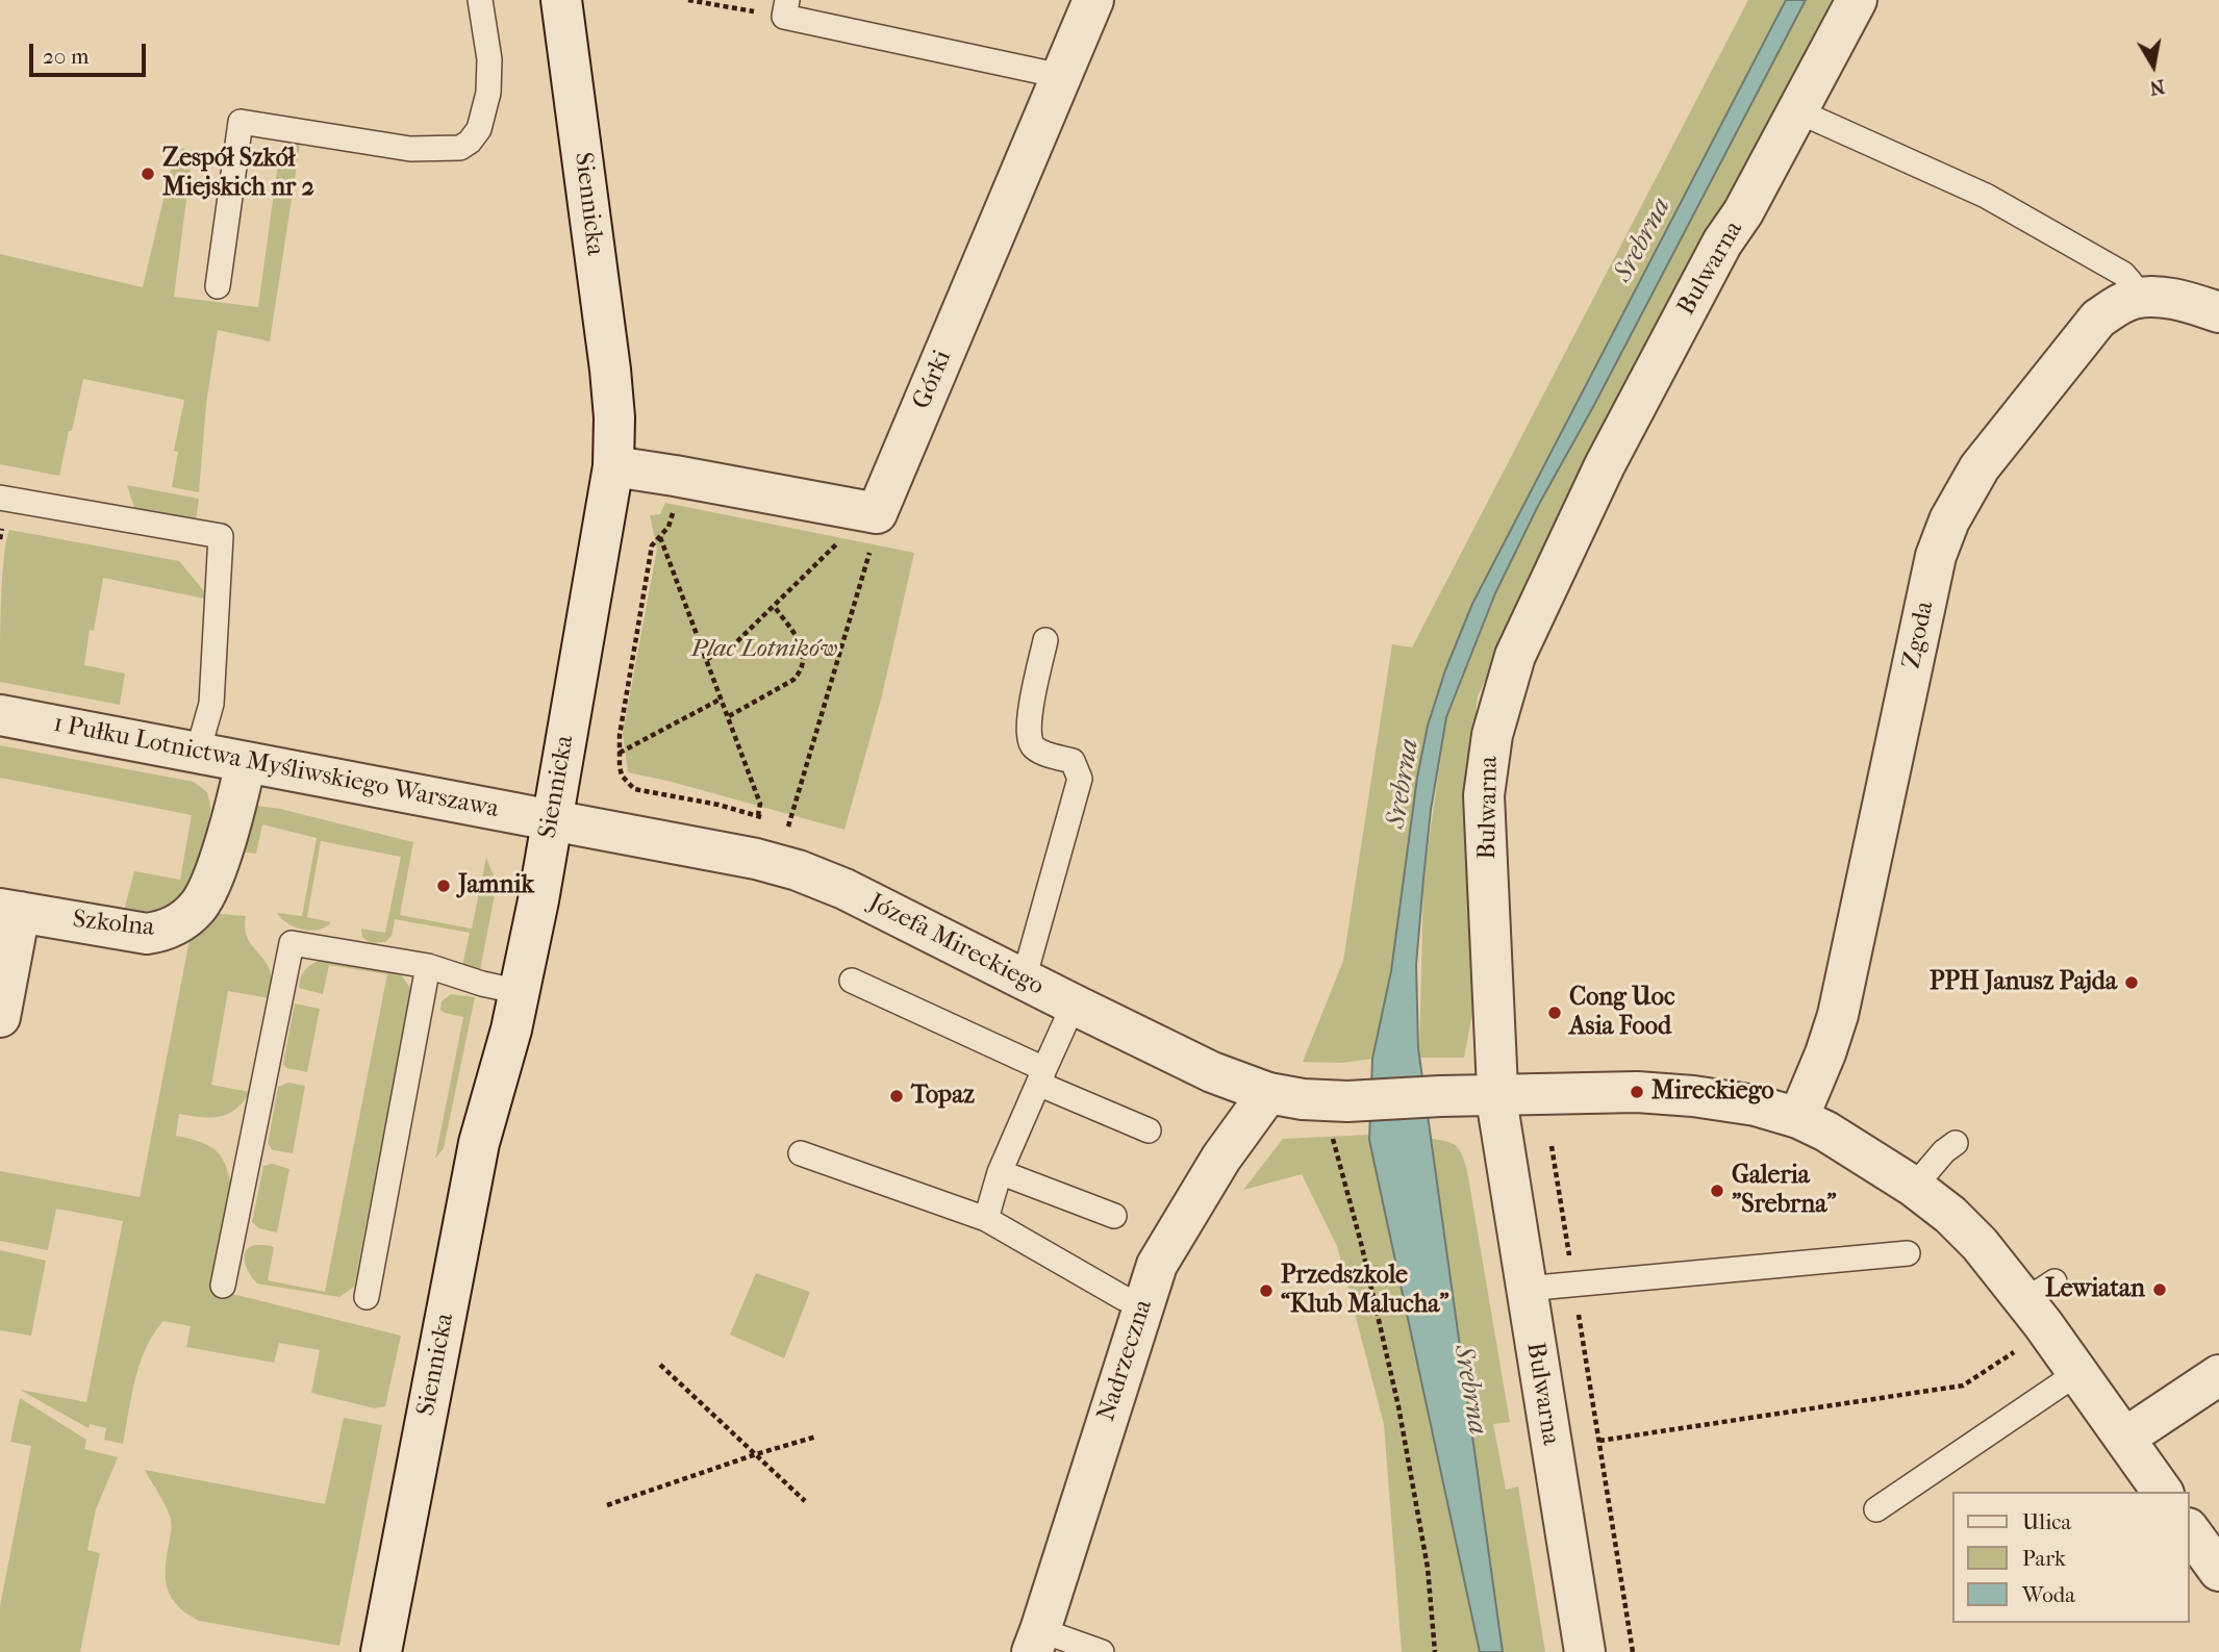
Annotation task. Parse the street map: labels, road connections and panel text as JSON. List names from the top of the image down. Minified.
{"streets":{"street":["Siennicka","Bulwarna","Górki","Zgoda","1 Pułku Lotnictwa Myśliwskiego Warszawa","Szkolna","Józefa Mireckiego","Nadrzeczna"]},"crossings":[["Siennicka","Górki"],["Siennicka","1 Pułku Lotnictwa Myśliwskiego Warszawa"],["Siennicka","Józefa Mireckiego"],["Bulwarna","Józefa Mireckiego"],["1 Pułku Lotnictwa Myśliwskiego Warszawa","Szkolna"],["1 Pułku Lotnictwa Myśliwskiego Warszawa","Józefa Mireckiego"],["Józefa Mireckiego","Nadrzeczna"]],"water":["Srebrna"],"parks":["Plac Lotników"],"places":["Zespół Szkół Miejskich nr 2","Jamnik","PPH Janusz Pajda","Cong Uoc Asia Food","Mireckiego","Topaz","Galeria \"Srebrna\"","Lewiatan","Przedszkole “Klub Malucha”"],"legend":["Ulica","Park","Woda"],"scale_bar":"20 m","north":"bottom"}
